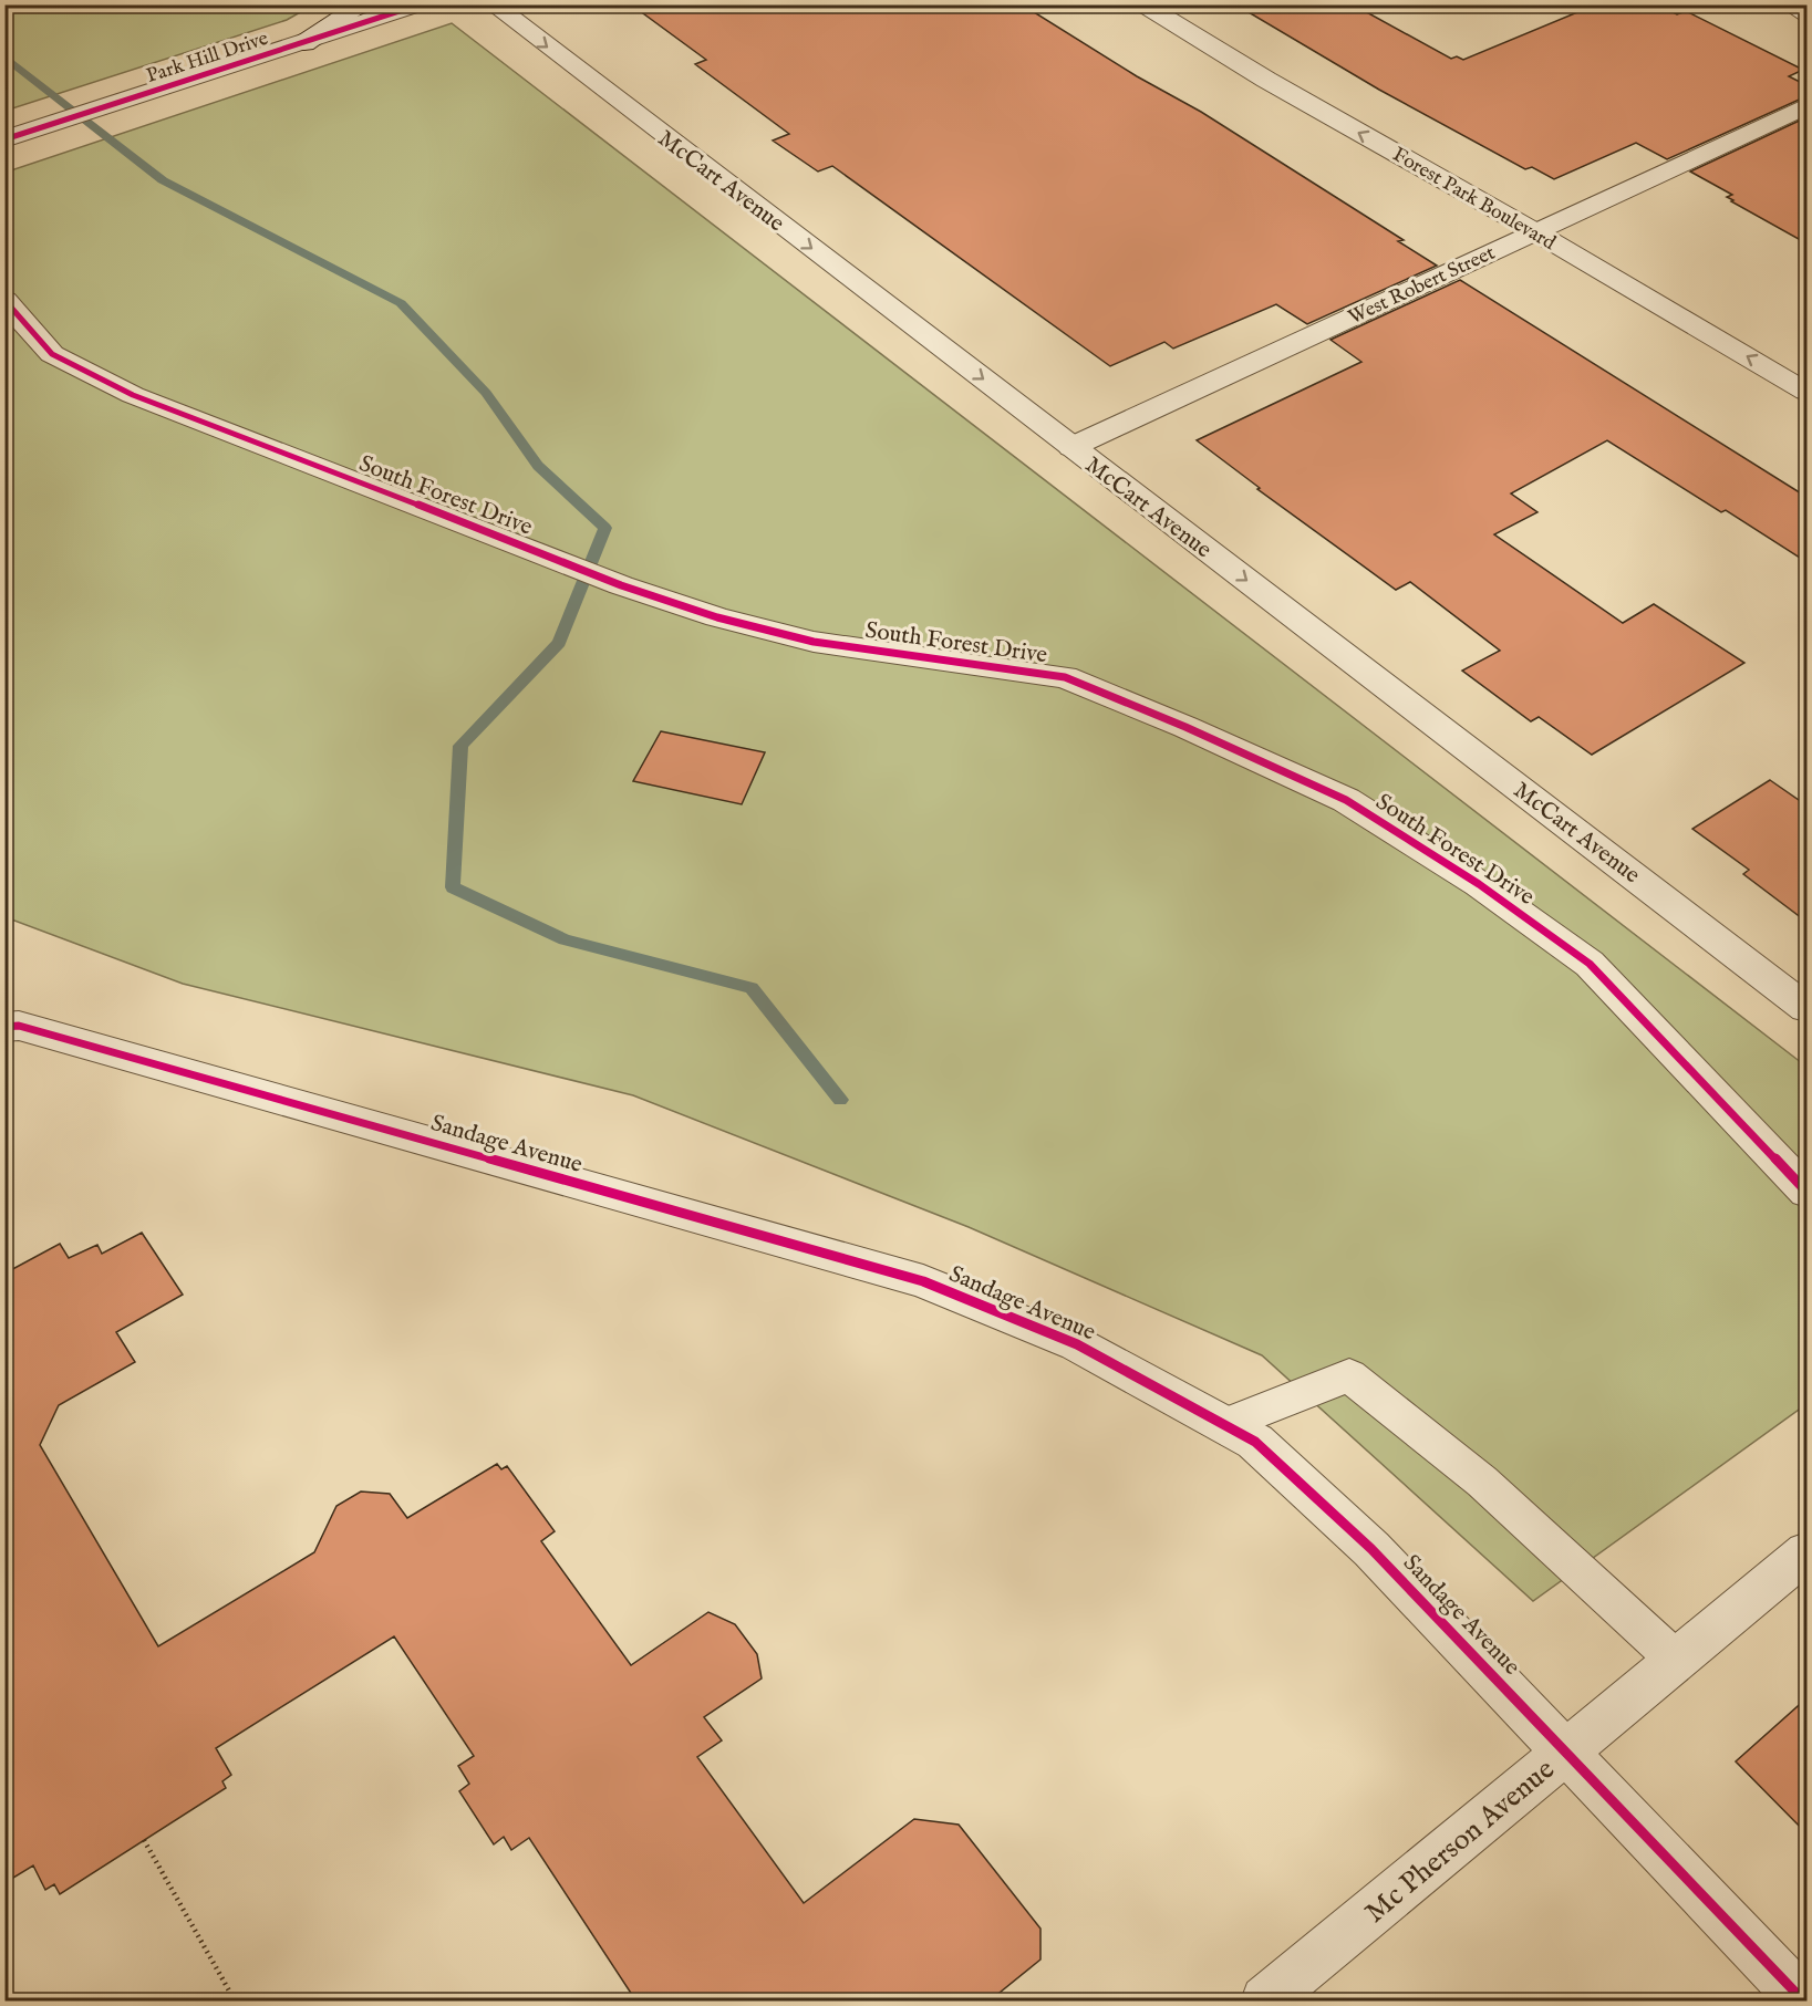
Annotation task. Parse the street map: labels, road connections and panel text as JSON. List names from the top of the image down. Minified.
{"streets":{"street":["Park Hill Drive","McCart Avenue","Forest Park Boulevard","West Robert Street","South Forest Drive","Sandage Avenue","Mc Pherson Avenue"]},"crossings":[["McCart Avenue","West Robert Street"],["Forest Park Boulevard","West Robert Street"],["Sandage Avenue","Mc Pherson Avenue"]],"one_way":["McCart Avenue","Forest Park Boulevard"]}
